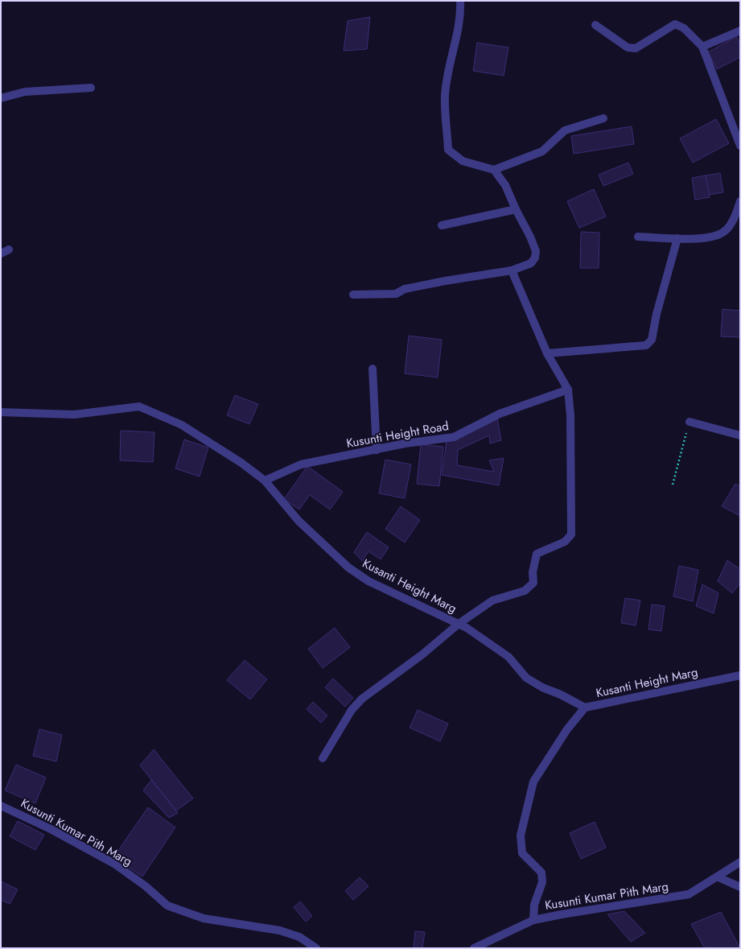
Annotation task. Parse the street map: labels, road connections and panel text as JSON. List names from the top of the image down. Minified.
{"streets":{"street":["Kusunti Height Road","Kusanti Height Marg","Kusunti Kumar Pith Marg"]},"crossings":[["Kusunti Height Road","Kusanti Height Marg"]]}
